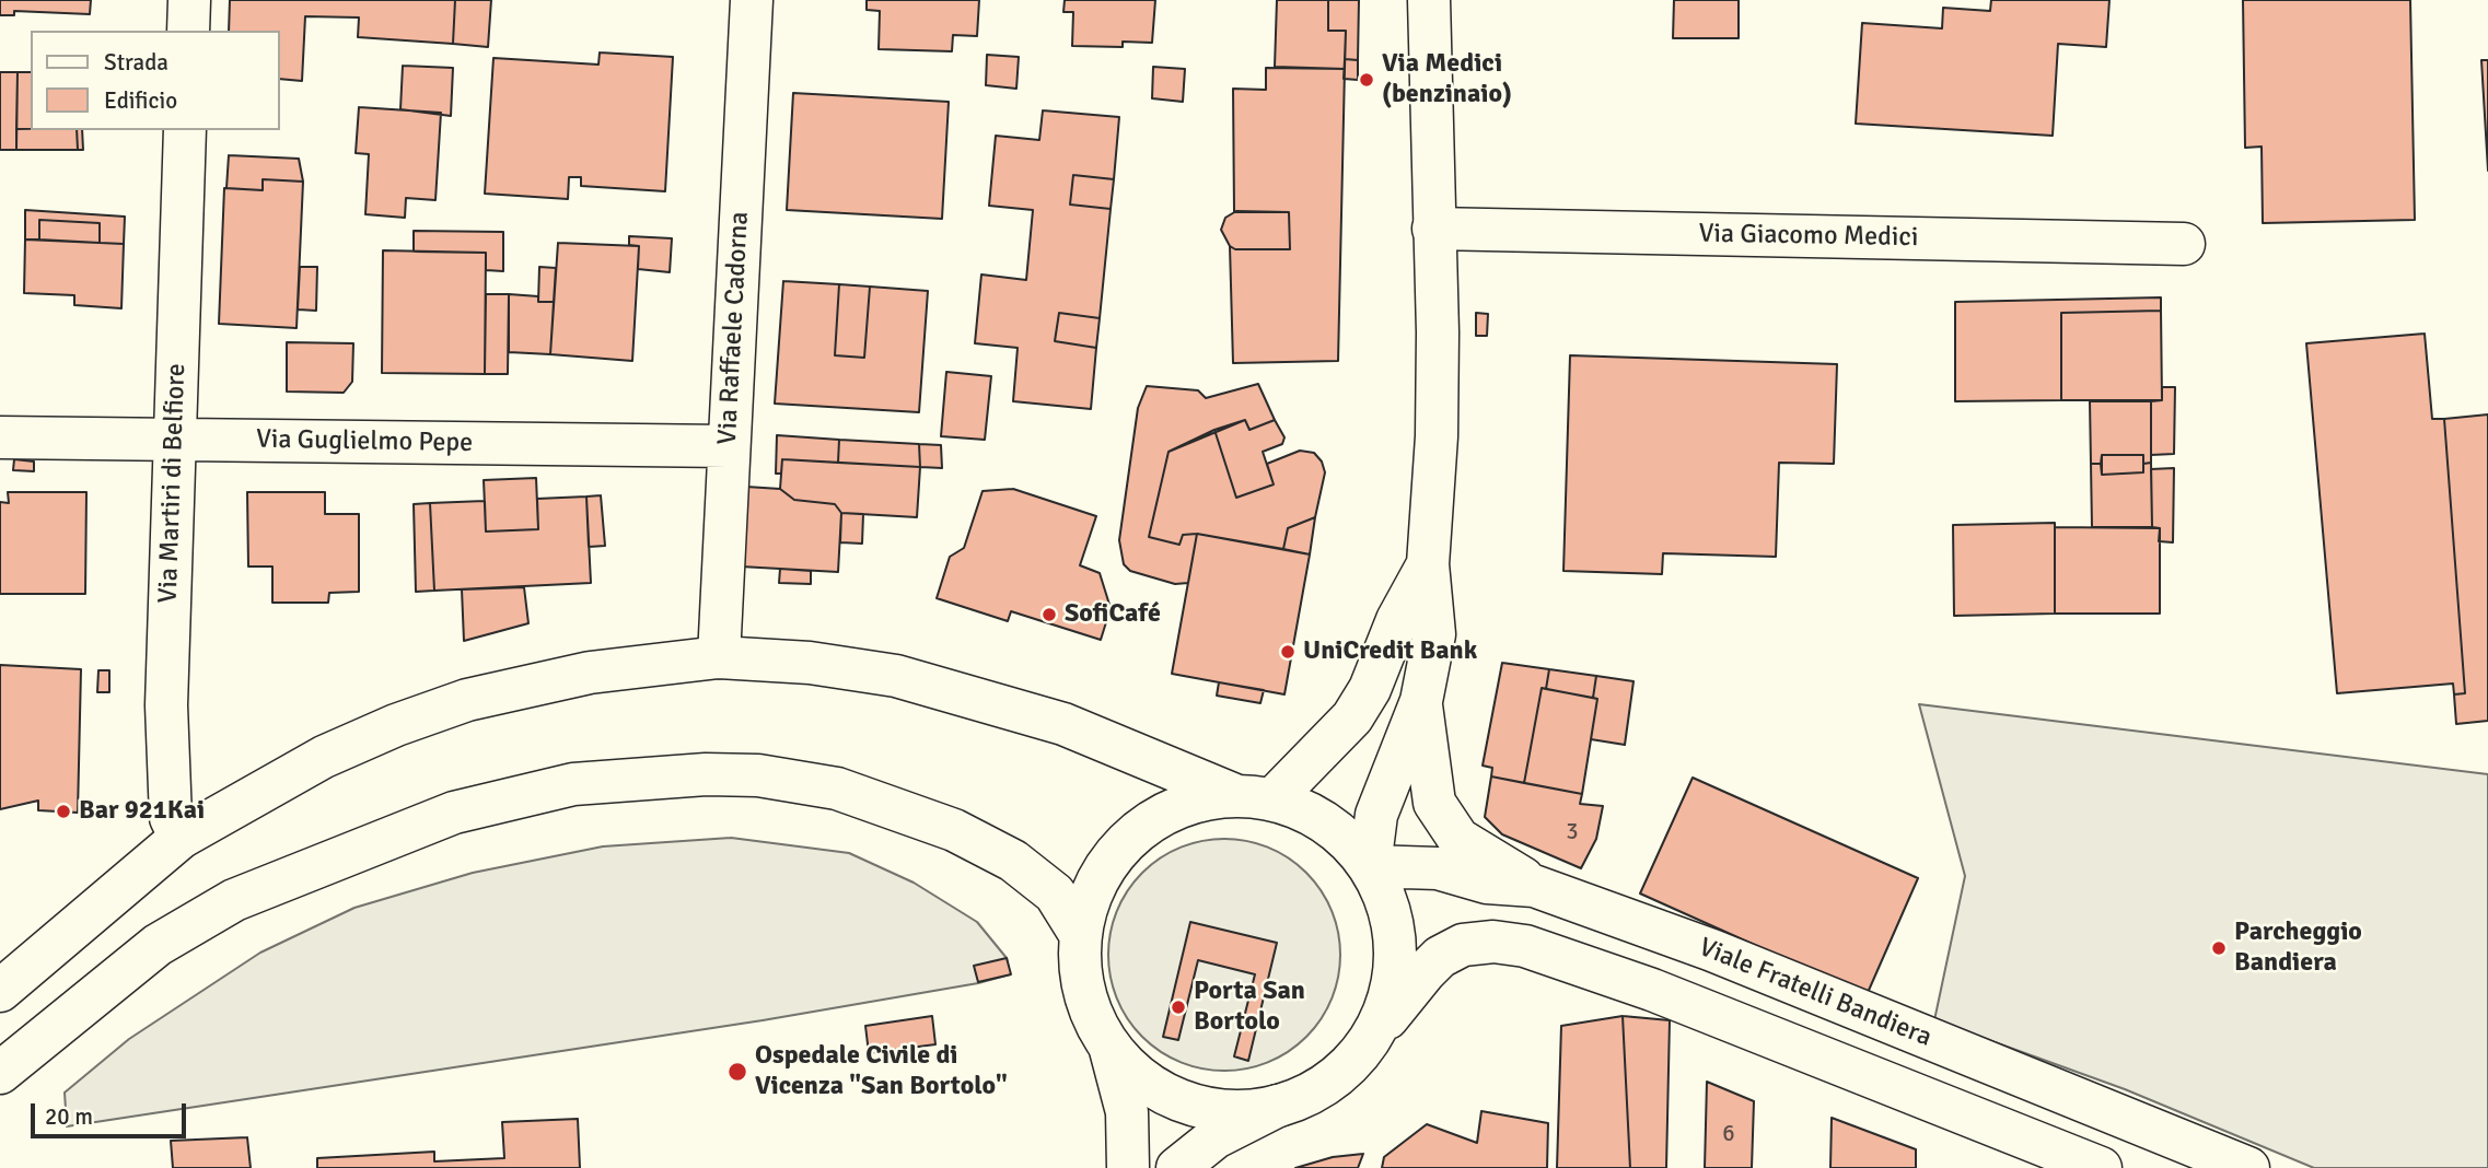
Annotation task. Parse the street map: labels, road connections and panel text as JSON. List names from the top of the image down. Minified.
{"streets":{"main road":["Via Giacomo Medici","Via Raffaele Cadorna","Via Guglielmo Pepe","Via Martiri di Belfiore","Viale Fratelli Bandiera"]},"crossings":[["Via Raffaele Cadorna","Via Guglielmo Pepe"],["Via Guglielmo Pepe","Via Martiri di Belfiore"]],"places":["Via Medici (benzinaio)","SofiCafé","UniCredit Bank","Bar 921Kai","Parcheggio Bandiera","Porta San Bortolo","Ospedale Civile di Vicenza \"San Bortolo\""],"house_numbers":["3","6"],"legend":["Strada","Edificio"],"scale_bar":"20 m"}
